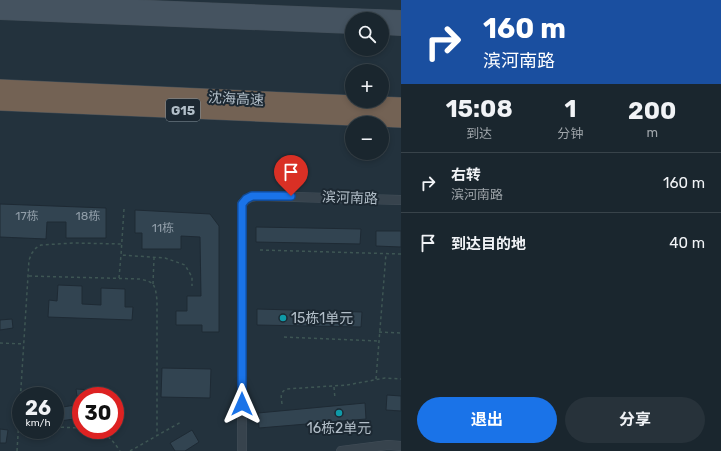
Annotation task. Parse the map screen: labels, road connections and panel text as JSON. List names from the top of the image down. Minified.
{"streets":{"highway":["沈海高速","G15"],"street":["滨河南路"]},"places":["15栋1单元","16栋2单元"],"house_numbers":["17栋","18栋","11栋"],"page":{"turn":["160 m","滨河南路"],"map_buttons":["+","−"],"eta":["15:08","到达","1","分钟","200","m"],"list":[{"name":"右转","note":"滨河南路","value":"160 m"},{"name":"到达目的地","value":"40 m"}],"speed":"26 km/h","limit":"30","buttons":["退出","分享"]}}
